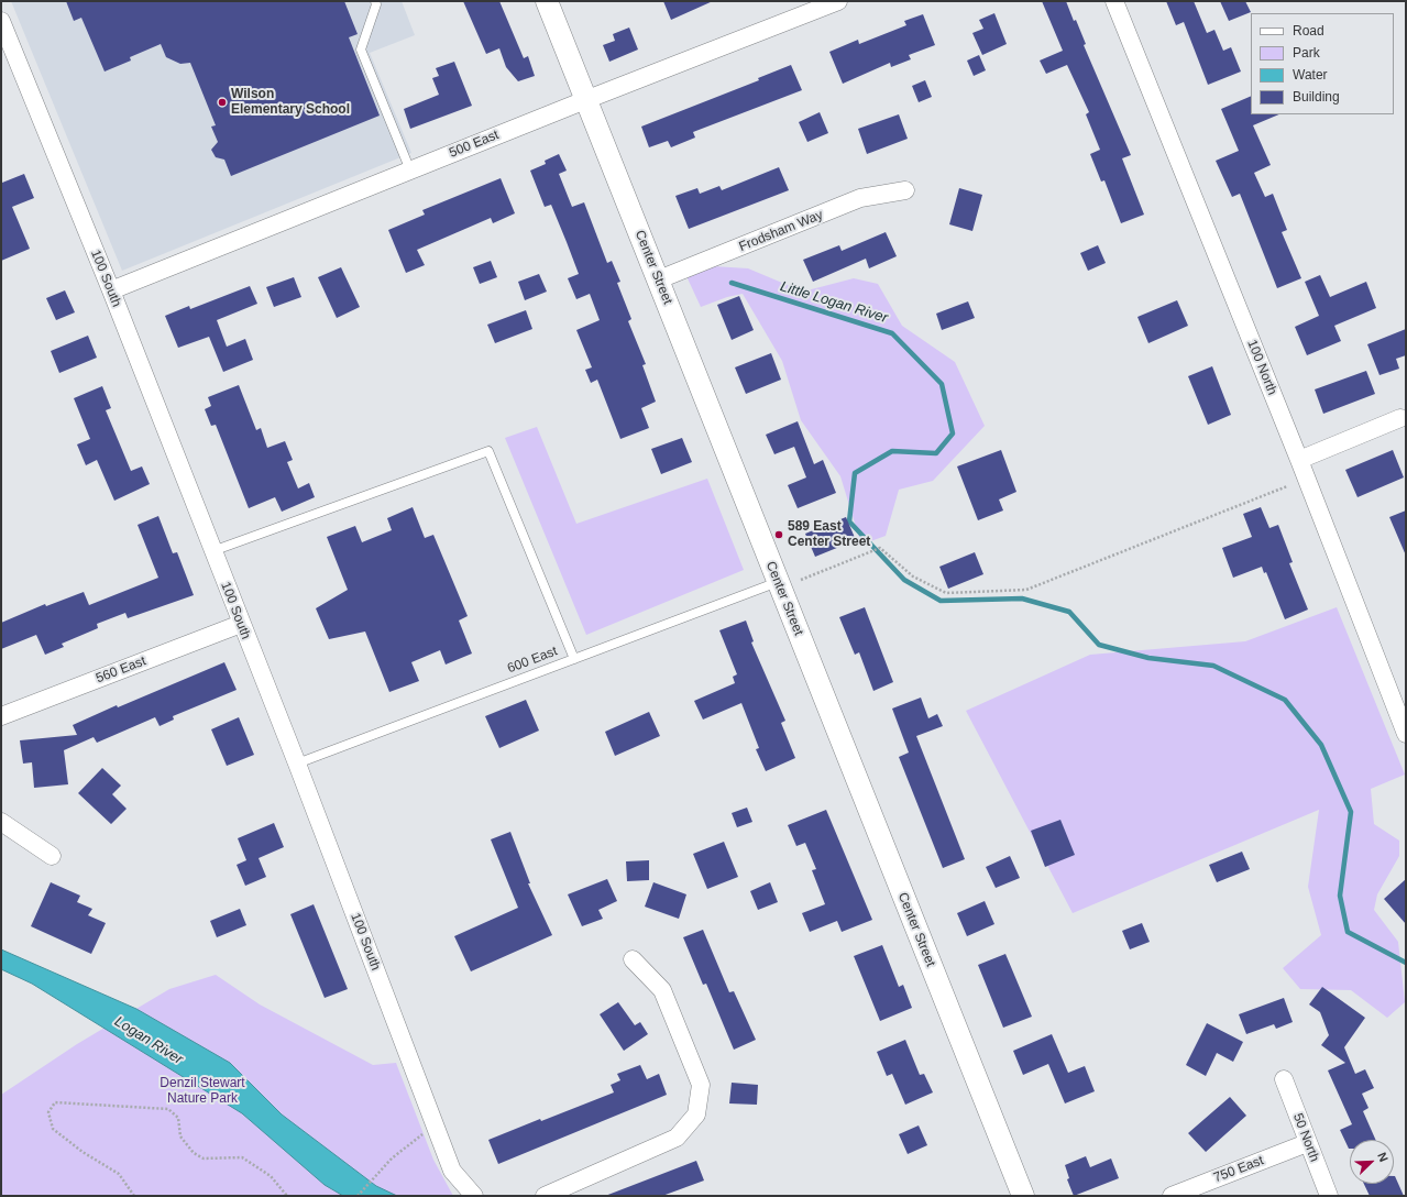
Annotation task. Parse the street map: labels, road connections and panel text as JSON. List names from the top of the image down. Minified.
{"streets":{"street":["500 East","Frodsham Way","Center Street","100 South","100 North","560 East","50 North","750 East"],"lane":["600 East"]},"crossings":[["500 East","Center Street"],["500 East","100 South"],["Frodsham Way","Center Street"],["Center Street","600 East"],["100 South","600 East"],["100 South","560 East"],["50 North","750 East"]],"water":["Little Logan River","Logan River"],"parks":["Denzil Stewart Nature Park"],"places":["Wilson Elementary School","589 East Center Street"],"legend":["Road","Park","Water","Building"],"north":"top right"}
